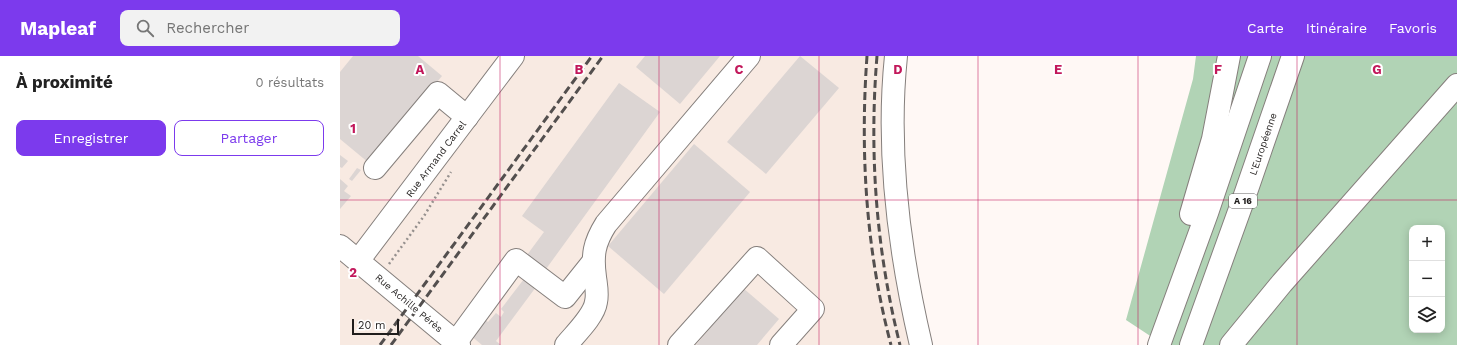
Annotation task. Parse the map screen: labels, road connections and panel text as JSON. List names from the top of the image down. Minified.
{"streets":{"main road":["L'Européenne","Rue Armand Carrel","A 16","Rue Achille Pérès"]},"crossings":[["Rue Armand Carrel","Rue Achille Pérès"]],"scale_bar":"20 m","page":{"header":"Mapleaf","search":"Rechercher","nav":["Carte","Itinéraire","Favoris"],"heading":["À proximité","0 résultats"],"buttons":["Enregistrer","Partager"],"map_buttons":["+","−"],"scale":"20 m"},"grid":{"columns":["A","B","C","D","E","F","G"],"rows":["1","2"]}}
